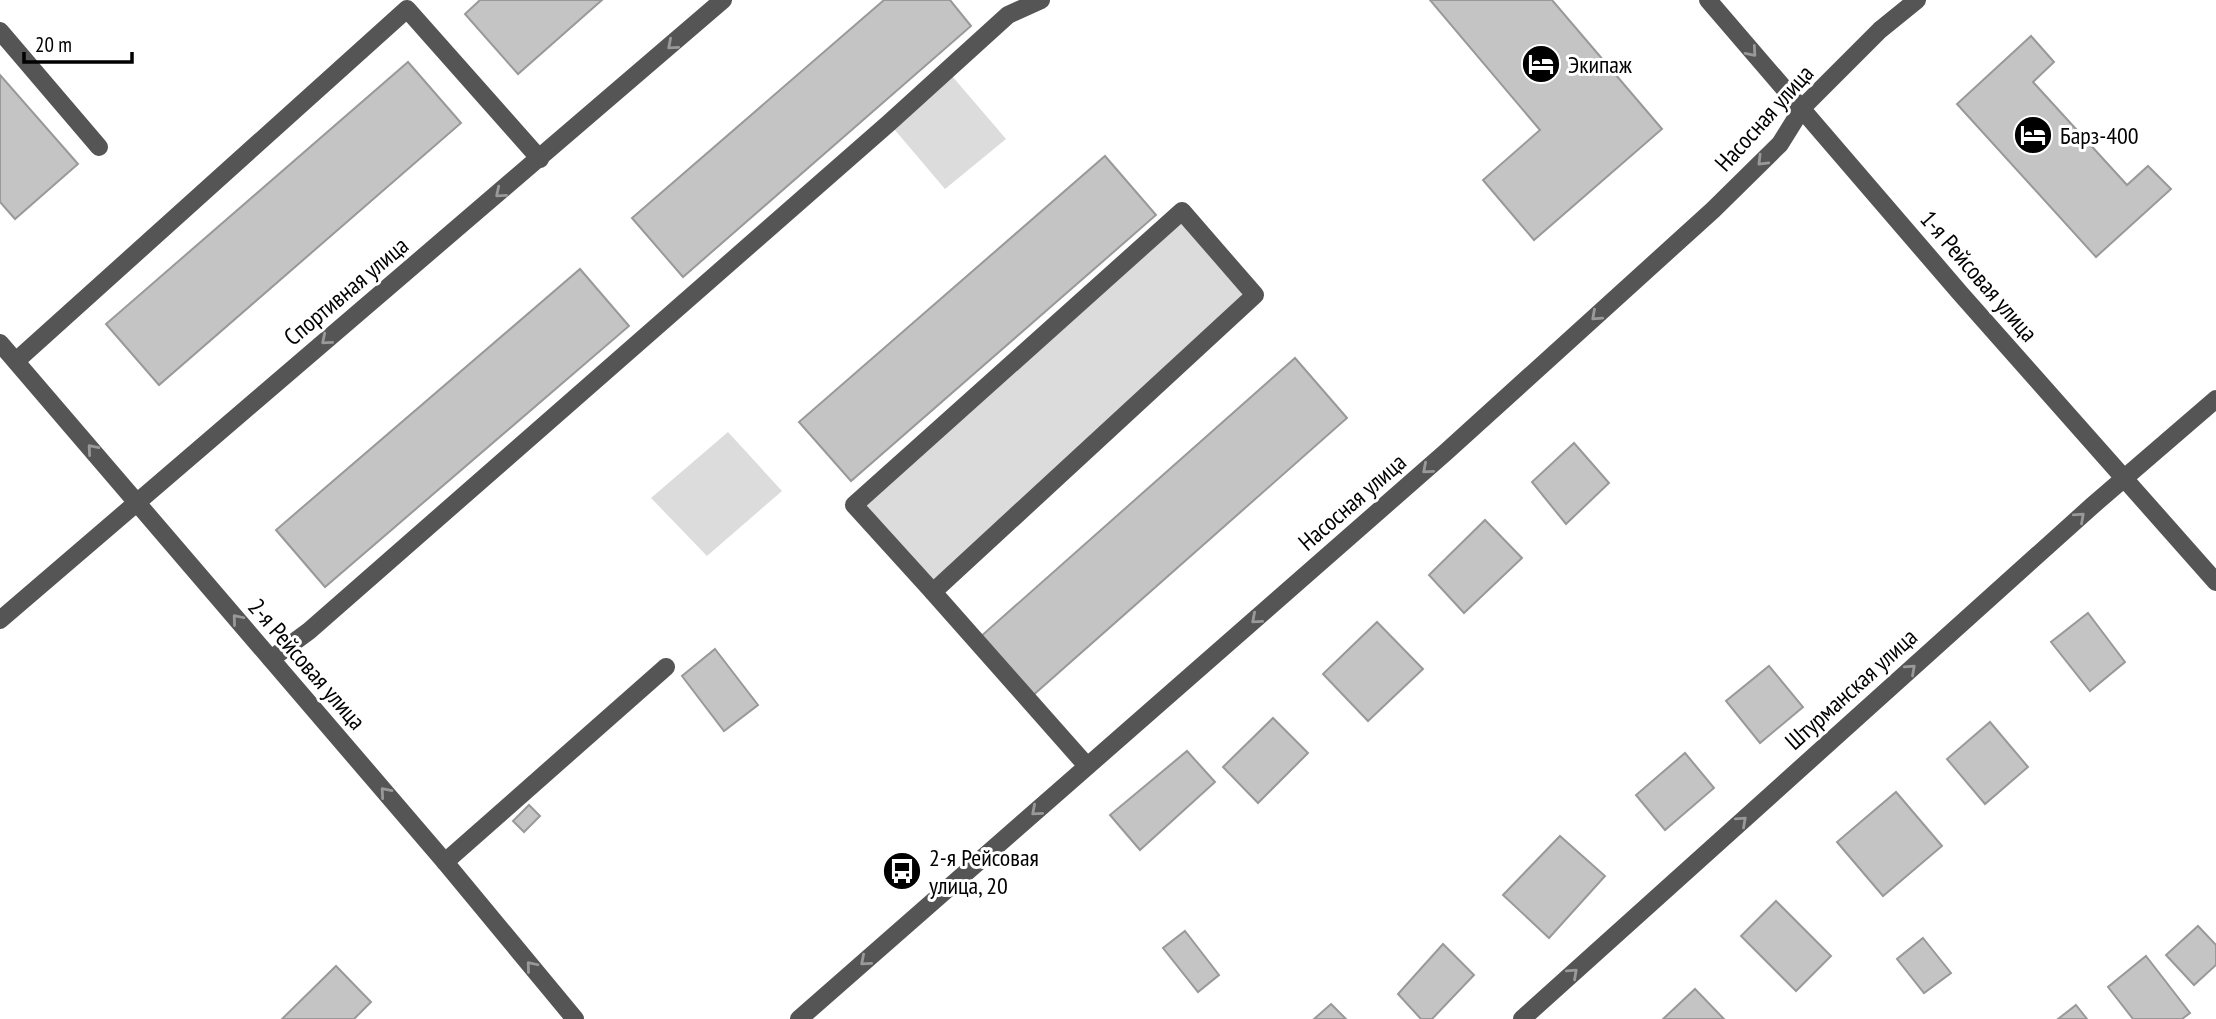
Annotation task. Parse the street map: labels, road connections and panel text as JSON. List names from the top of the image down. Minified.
{"streets":{"street":["Насосная улица","1-я Рейсовая улица","Спортивная улица","2-я Рейсовая улица","Штурманская улица"]},"crossings":[["Насосная улица","1-я Рейсовая улица"],["1-я Рейсовая улица","Штурманская улица"],["Спортивная улица","2-я Рейсовая улица"]],"one_way":["Насосная улица","Спортивная улица","2-я Рейсовая улица","Штурманская улица"],"places":{"hotel":["Экипаж","Барз-400"],"bus stop":["2-я Рейсовая улица, 20"]},"scale_bar":"20 m"}
